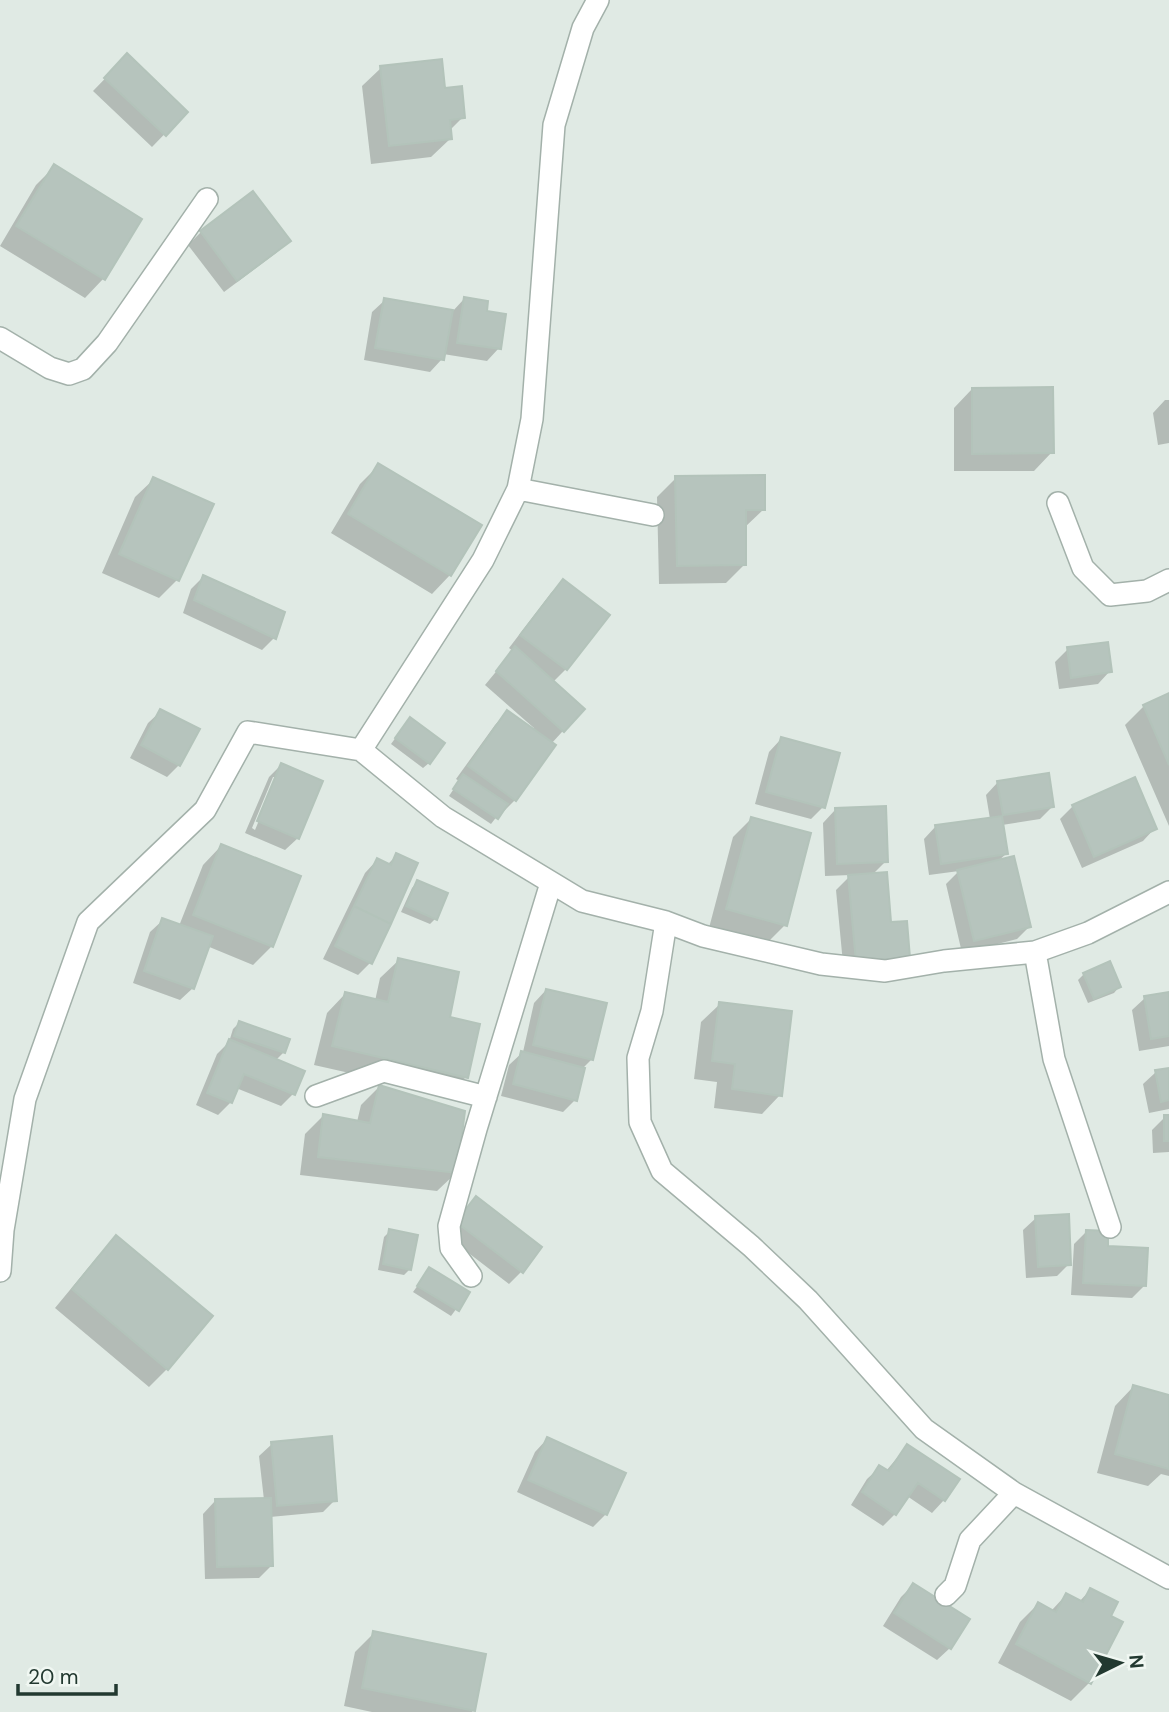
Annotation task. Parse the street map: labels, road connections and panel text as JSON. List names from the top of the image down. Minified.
{"scale_bar":"20 m","north":"right"}
